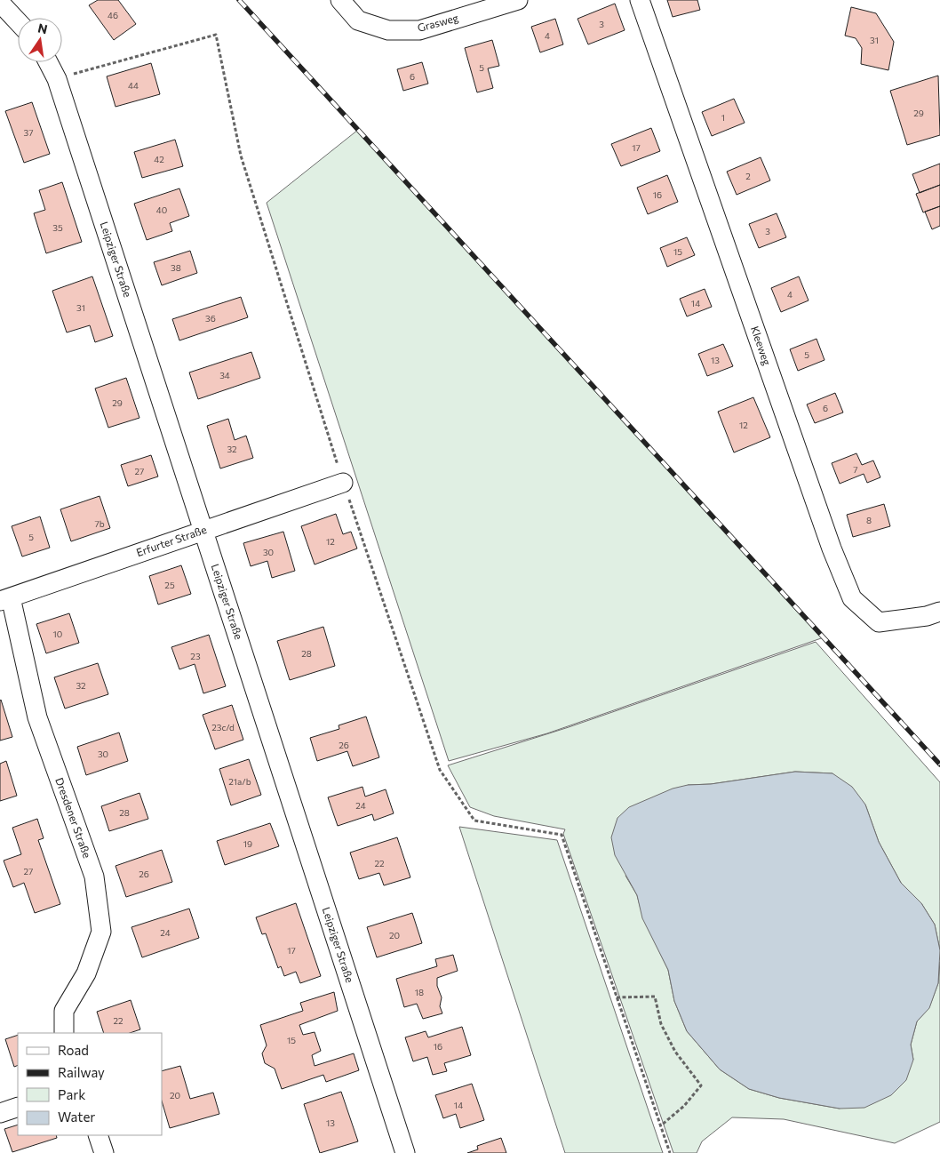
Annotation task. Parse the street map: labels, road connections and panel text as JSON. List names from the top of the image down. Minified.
{"streets":{"street":["Grasweg","Leipziger Straße","Kleeweg","Erfurter Straße","Dresdener Straße"]},"crossings":[["Leipziger Straße","Erfurter Straße"],["Erfurter Straße","Dresdener Straße"]],"house_numbers":["46","3","4","31","5","6","44","29","1","37","17","42","2","16","40","35","3","15","38","4","14","31","36","5","13","34","29","6","12","32","7","27","8","7b","5","12","30","25","10","28","23","32","23c/d","26","30","21a/b","24","28","19","22","27","26","24","20","17","18","22","15","16","20","14","13"],"legend":["Road","Railway","Park","Water"],"north":"top"}
